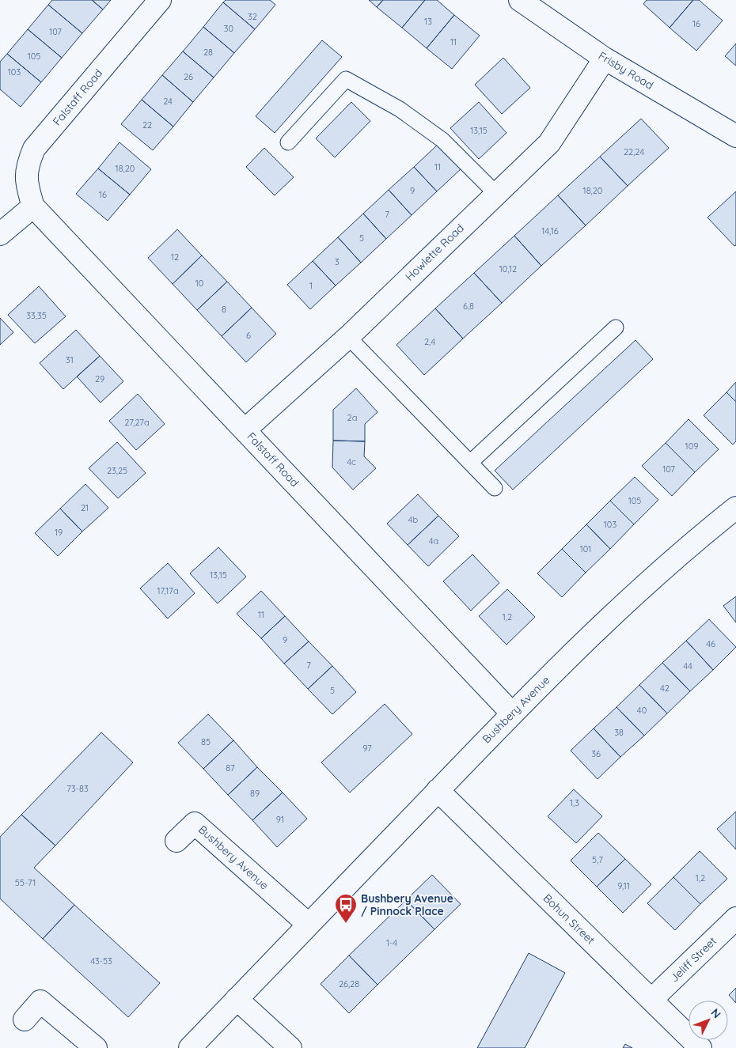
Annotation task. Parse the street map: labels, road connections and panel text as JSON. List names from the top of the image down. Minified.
{"streets":{"street":["Frisby Road","Falstaff Road","Howlette Road","Bushbery Avenue","Bohun Street","Jeliff Street"]},"crossings":[["Frisby Road","Howlette Road"],["Falstaff Road","Howlette Road"],["Falstaff Road","Bushbery Avenue"],["Bushbery Avenue","Bohun Street"],["Bohun Street","Jeliff Street"]],"places":{"bus stop":["Bushbery Avenue / Pinnock Place"]},"house_numbers":["32","13","16","30","107","11","28","105","103","26","24","22","13,15","22,24","11","18,20","9","18,20","16","7","14,16","5","12","3","10,12","10","1","6,8","8","33,35","6","2,4","31","29","2a","27,27a","109","4c","107","23,25","105","21","4b","103","19","4a","101","13,15","17,17a","11","1,2","9","46","7","44","42","5","40","38","85","97","36","87","73-83","89","1,3","91","5,7","1,2","55-71","9,11","1-4","43-53","26,28"],"north":"top right"}
